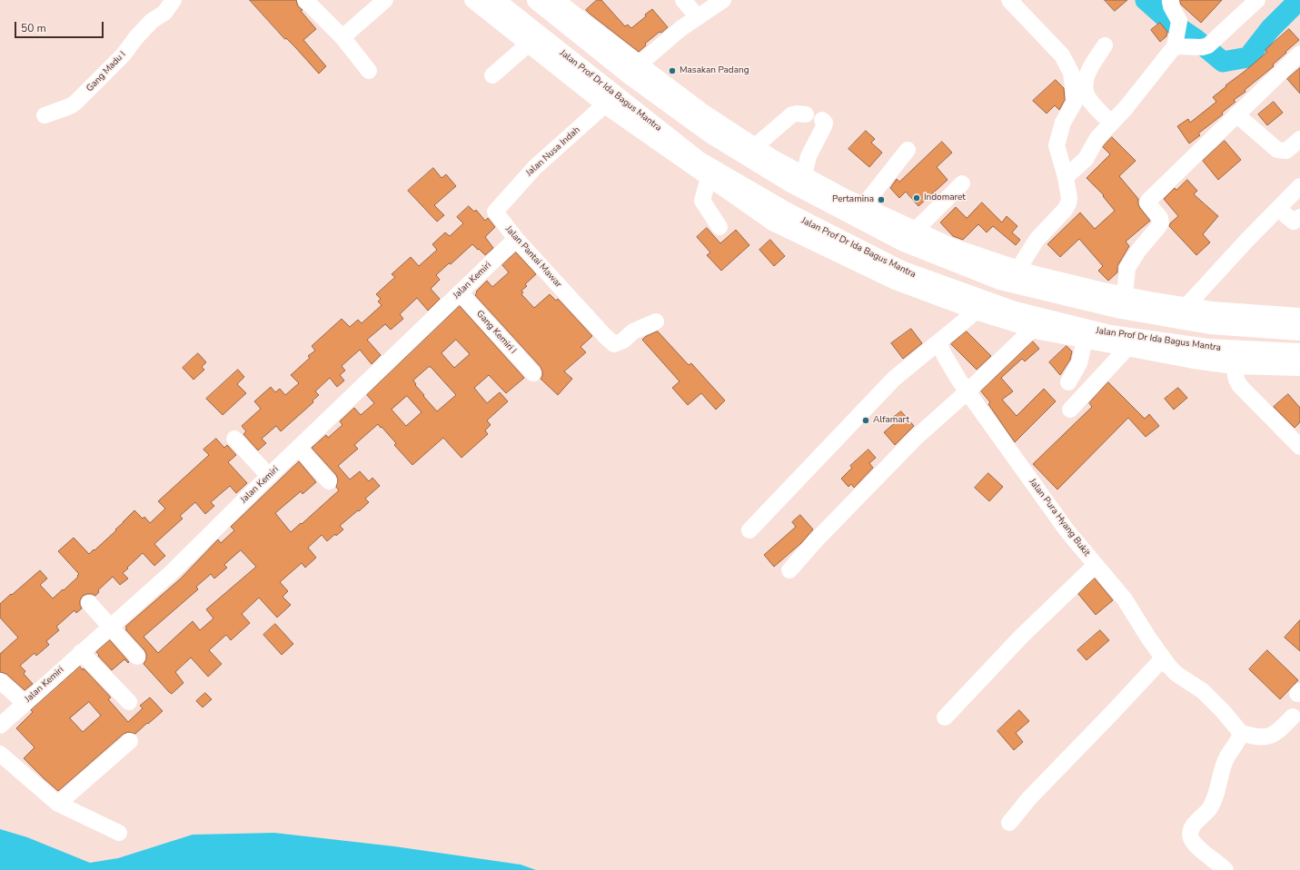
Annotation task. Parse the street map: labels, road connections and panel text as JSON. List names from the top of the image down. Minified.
{"streets":{"highway":["Jalan Prof Dr Ida Bagus Mantra"],"street":["Gang Madu I","Jalan Nusa Indah","Jalan Pantai Mawar","Jalan Kemiri","Gang Kemiri I","Jalan Pura Hyang Bukit"]},"crossings":[["Jalan Prof Dr Ida Bagus Mantra","Jalan Nusa Indah"],["Jalan Nusa Indah","Jalan Pantai Mawar"],["Jalan Pantai Mawar","Jalan Kemiri"],["Jalan Kemiri","Gang Kemiri I"]],"places":["Masakan Padang","Indomaret","Pertamina","Alfamart"],"scale_bar":"50 m"}
